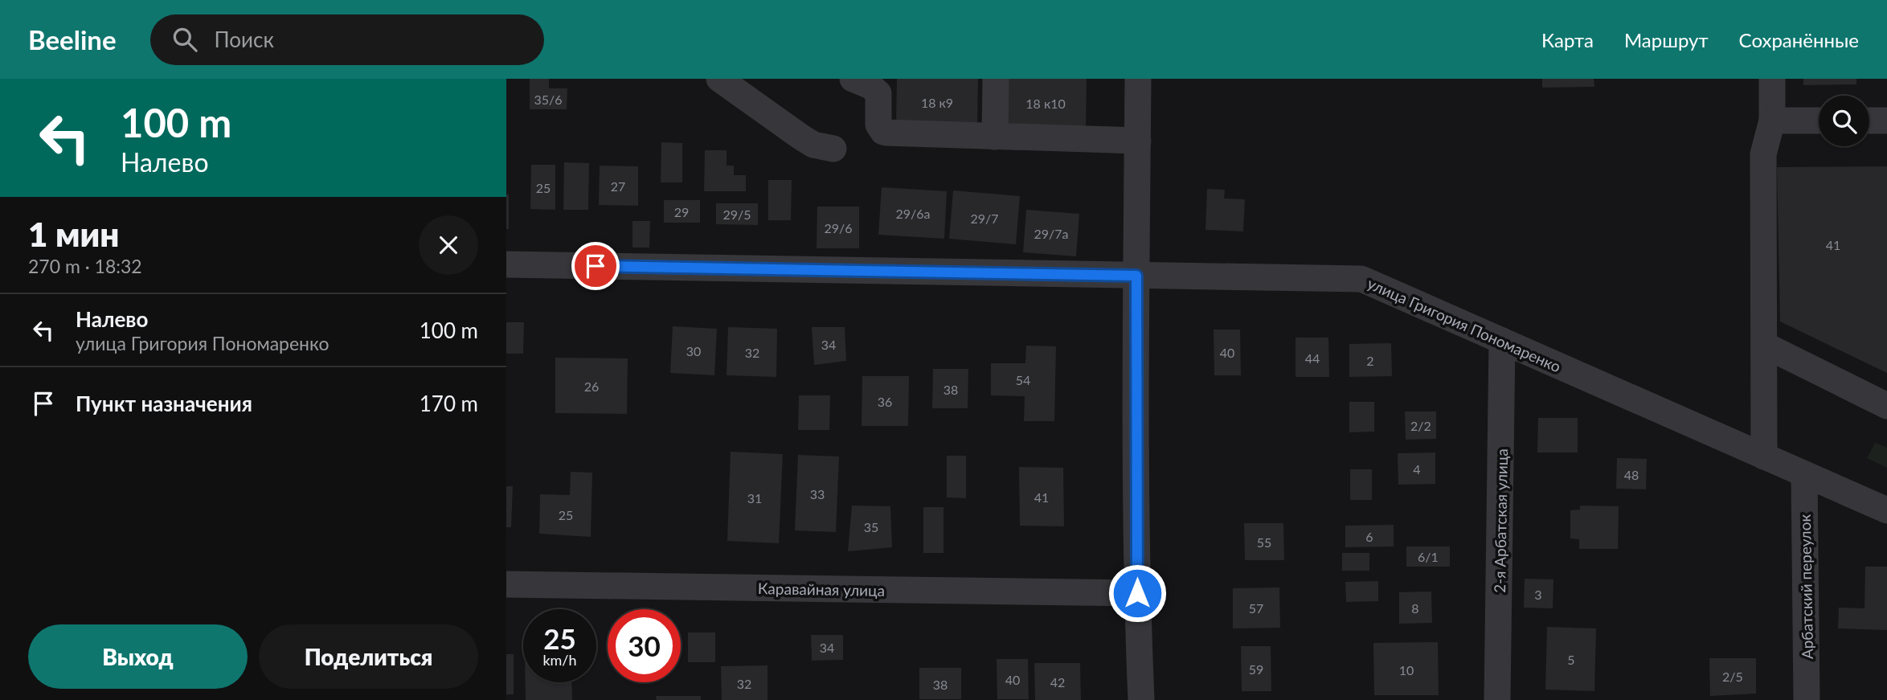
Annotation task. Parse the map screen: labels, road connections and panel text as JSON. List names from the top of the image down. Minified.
{"streets":{"street":["улица Григория Пономаренко","2-я Арбатская улица","Арбатский переулок","Каравайная улица"]},"crossings":[["улица Григория Пономаренко","2-я Арбатская улица"],["улица Григория Пономаренко","Арбатский переулок"]],"house_numbers":["35/6","18 к9","18 к10","27","25","29","29/6а","29/5","29/7","29/6","29/7а","41","34","30","32","40","44","2","54","26","38","36","2/2","4","48","33","41","31","25","35","6","55","6/1","3","57","8","34","5","59","10","2/5","40","42","32","38"],"page":{"header":"Beeline","search":"Поиск","nav":["Карта","Маршрут","Сохранённые"],"turn":["100 m","Налево"],"heading":["1 мин","270 m · 18:32"],"list":[{"name":"Налево","note":"улица Григория Пономаренко","value":"100 m"},{"name":"Пункт назначения","value":"170 m"}],"speed":"25 km/h","limit":"30","buttons":["Выход","Поделиться"]}}
